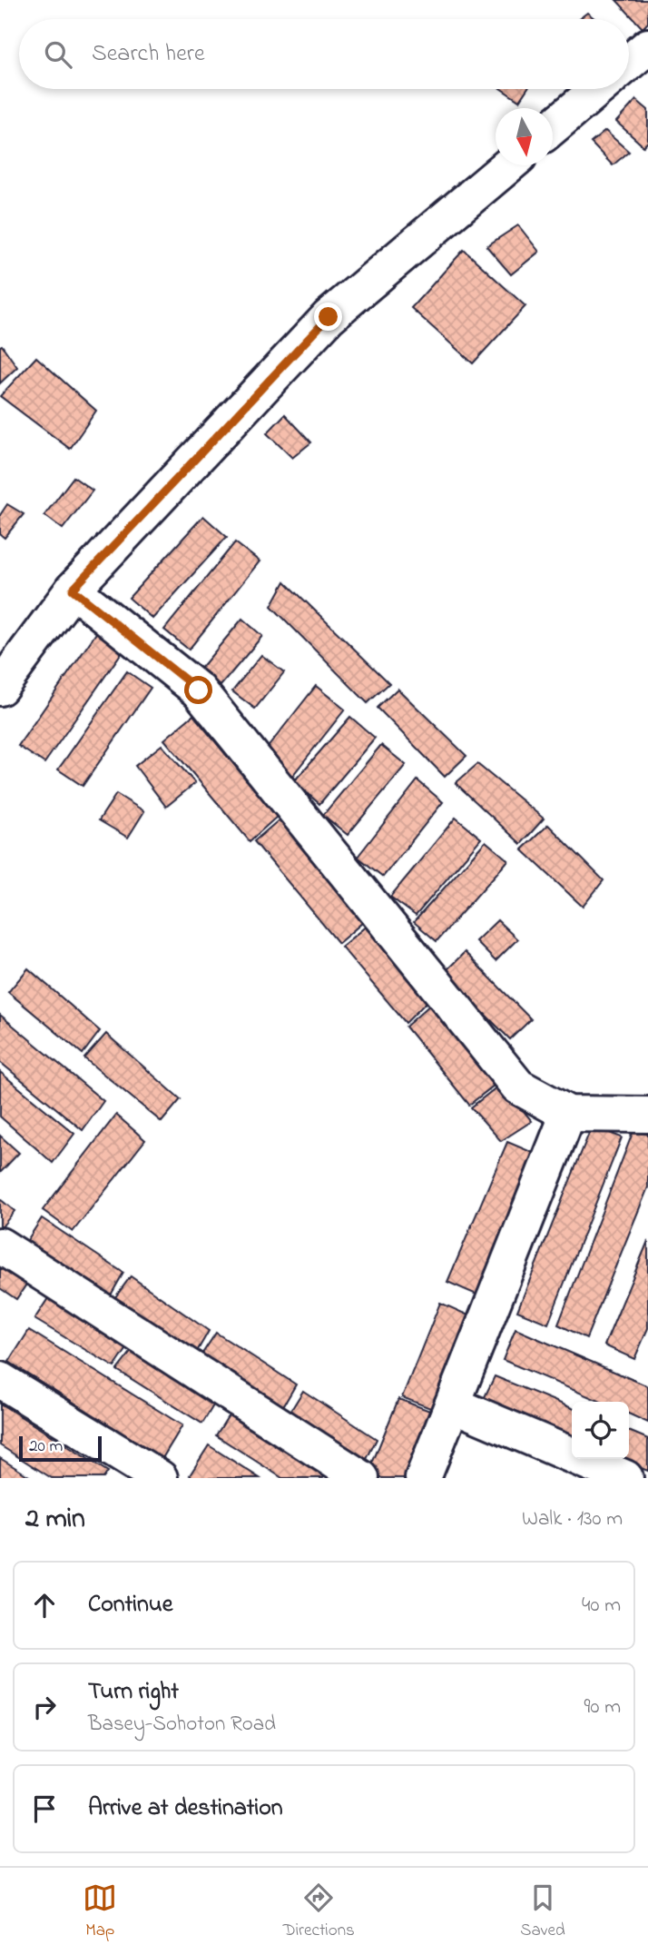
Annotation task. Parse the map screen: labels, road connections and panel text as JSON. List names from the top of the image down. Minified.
{"scale_bar":"20 m","north":"bottom","page":{"search":"Search here","scale":"20 m","heading":["2 min","Walk · 130 m"],"list":[["Continue","40 m"],["Turn right","Basey-Sohoton Road","90 m"],"Arrive at destination"],"nav":["Map","Directions","Saved"]}}
